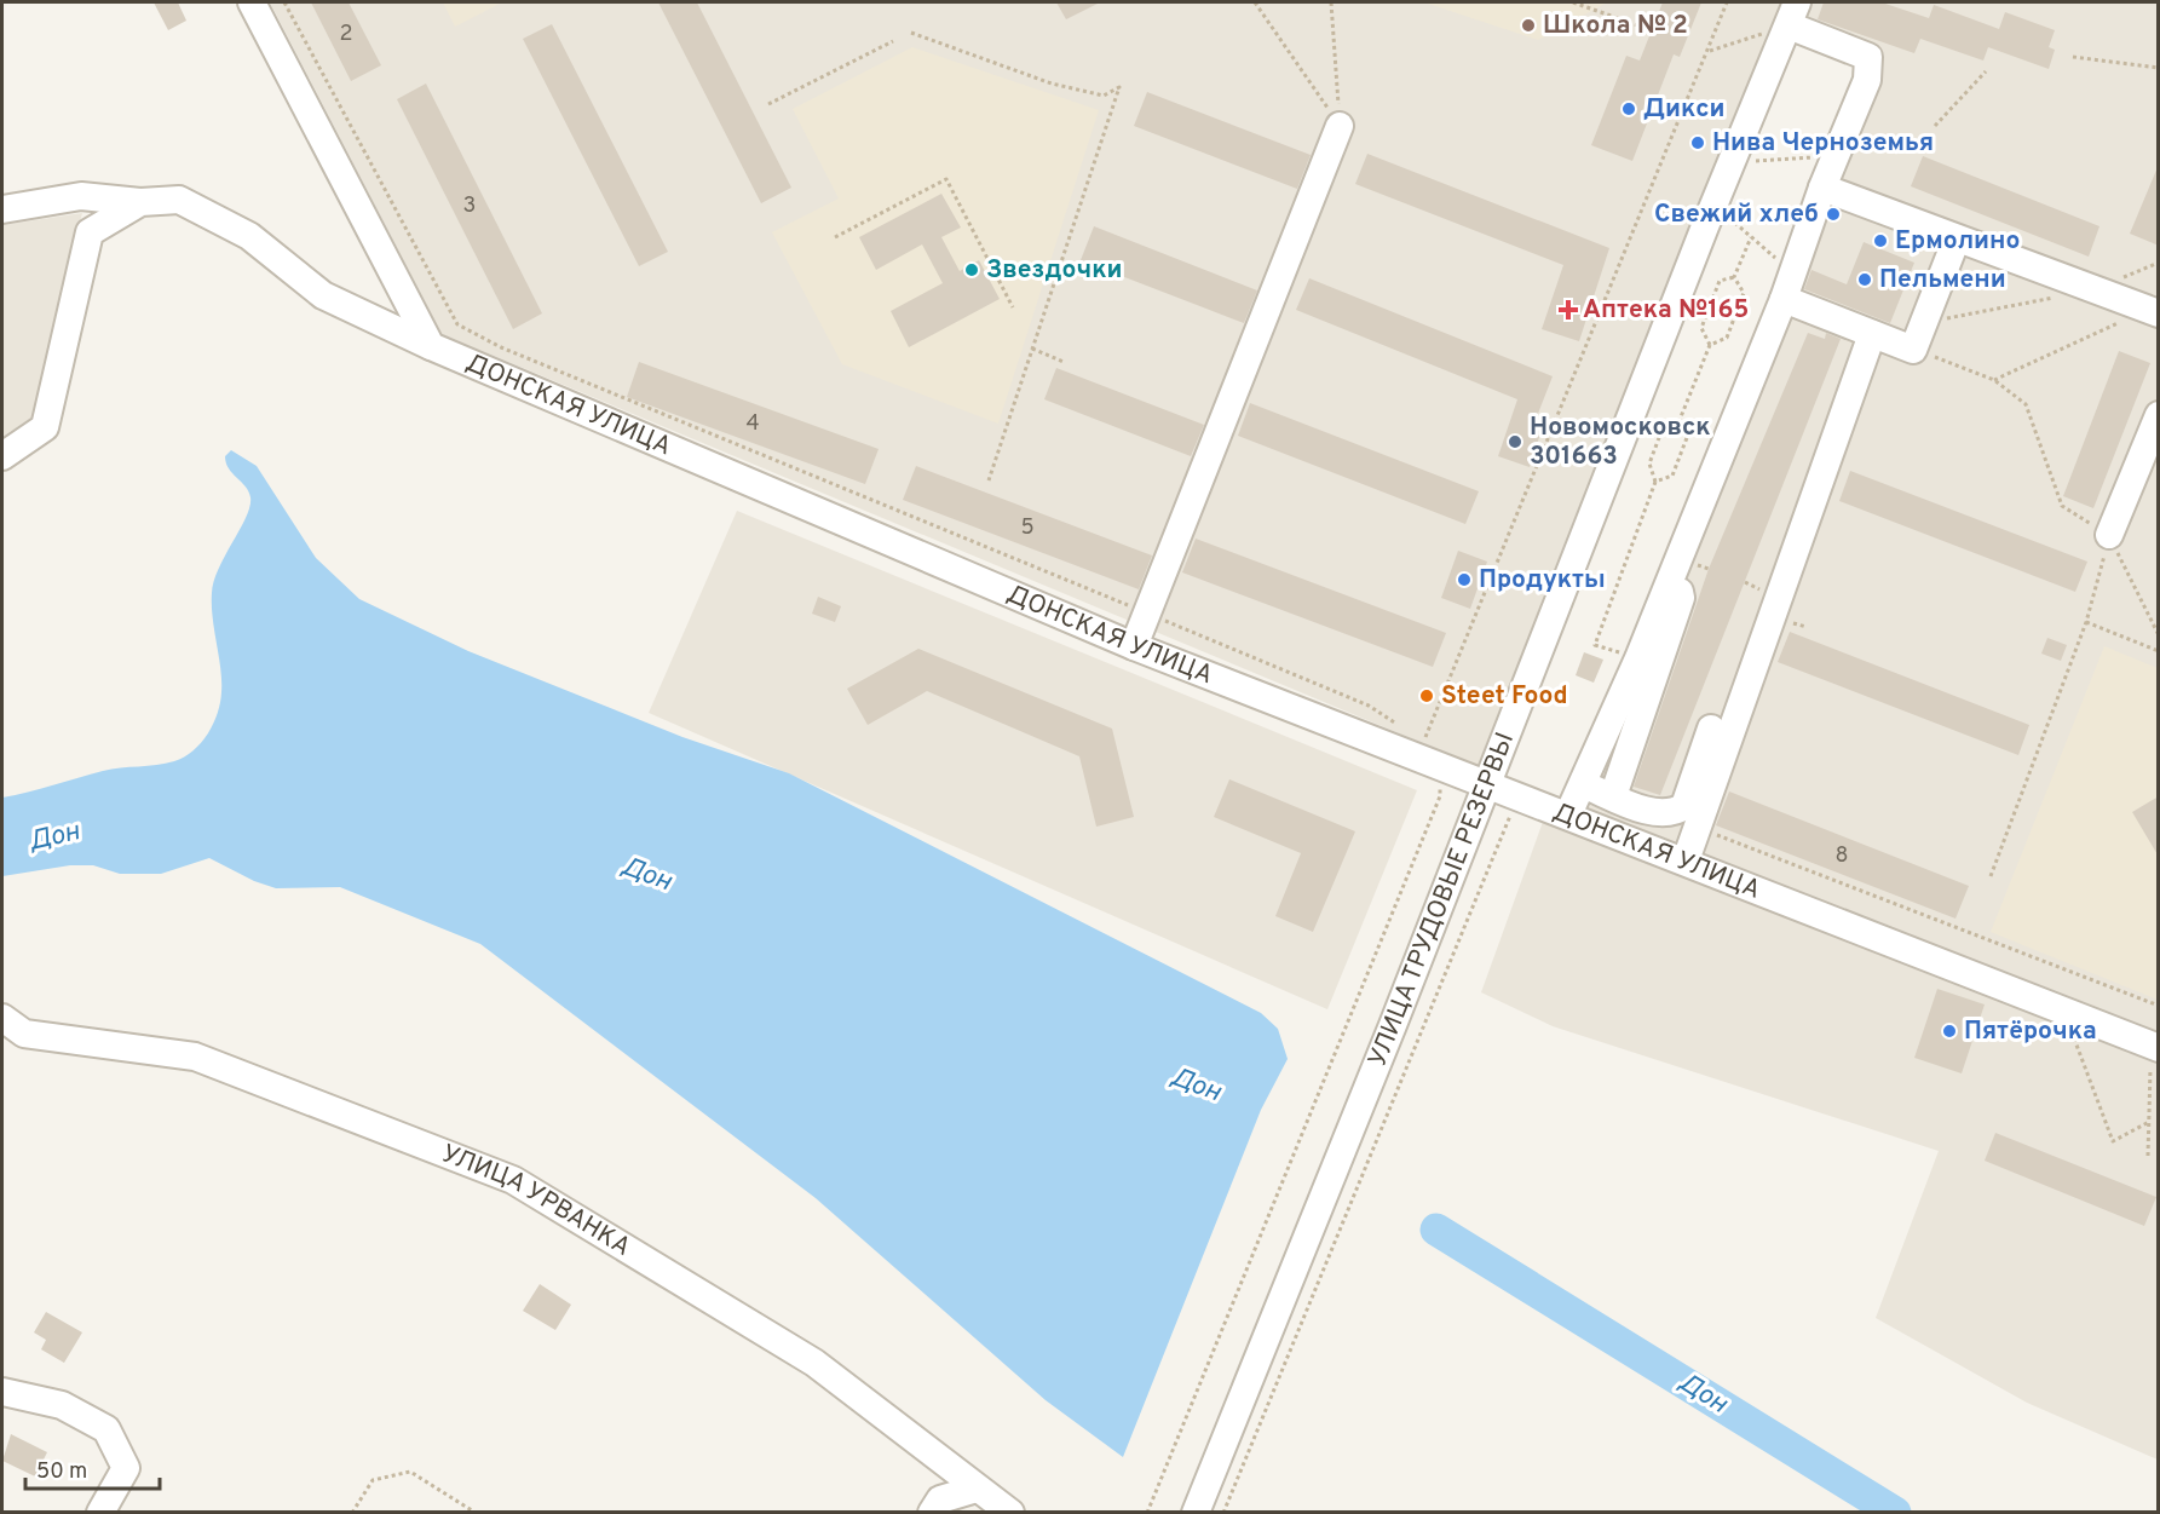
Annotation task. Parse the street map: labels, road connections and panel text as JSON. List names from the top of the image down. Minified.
{"streets":{"street":["ДОНСКАЯ УЛИЦА","УЛИЦА ТРУДОВЫЕ РЕЗЕРВЫ","УЛИЦА УРВАНКА"]},"crossings":[["ДОНСКАЯ УЛИЦА","УЛИЦА ТРУДОВЫЕ РЕЗЕРВЫ"]],"water":["Дон"],"places":{"other":["Школа № 2","Дикси","Нива Черноземья","Свежий хлеб","Ермолино","Звездочки","Пельмени","Новомосковск 301663","Продукты","Steet Food","Пятёрочка"],"health":["Аптека №165"]},"house_numbers":["2","3","4","5","8"],"scale_bar":"50 m"}
